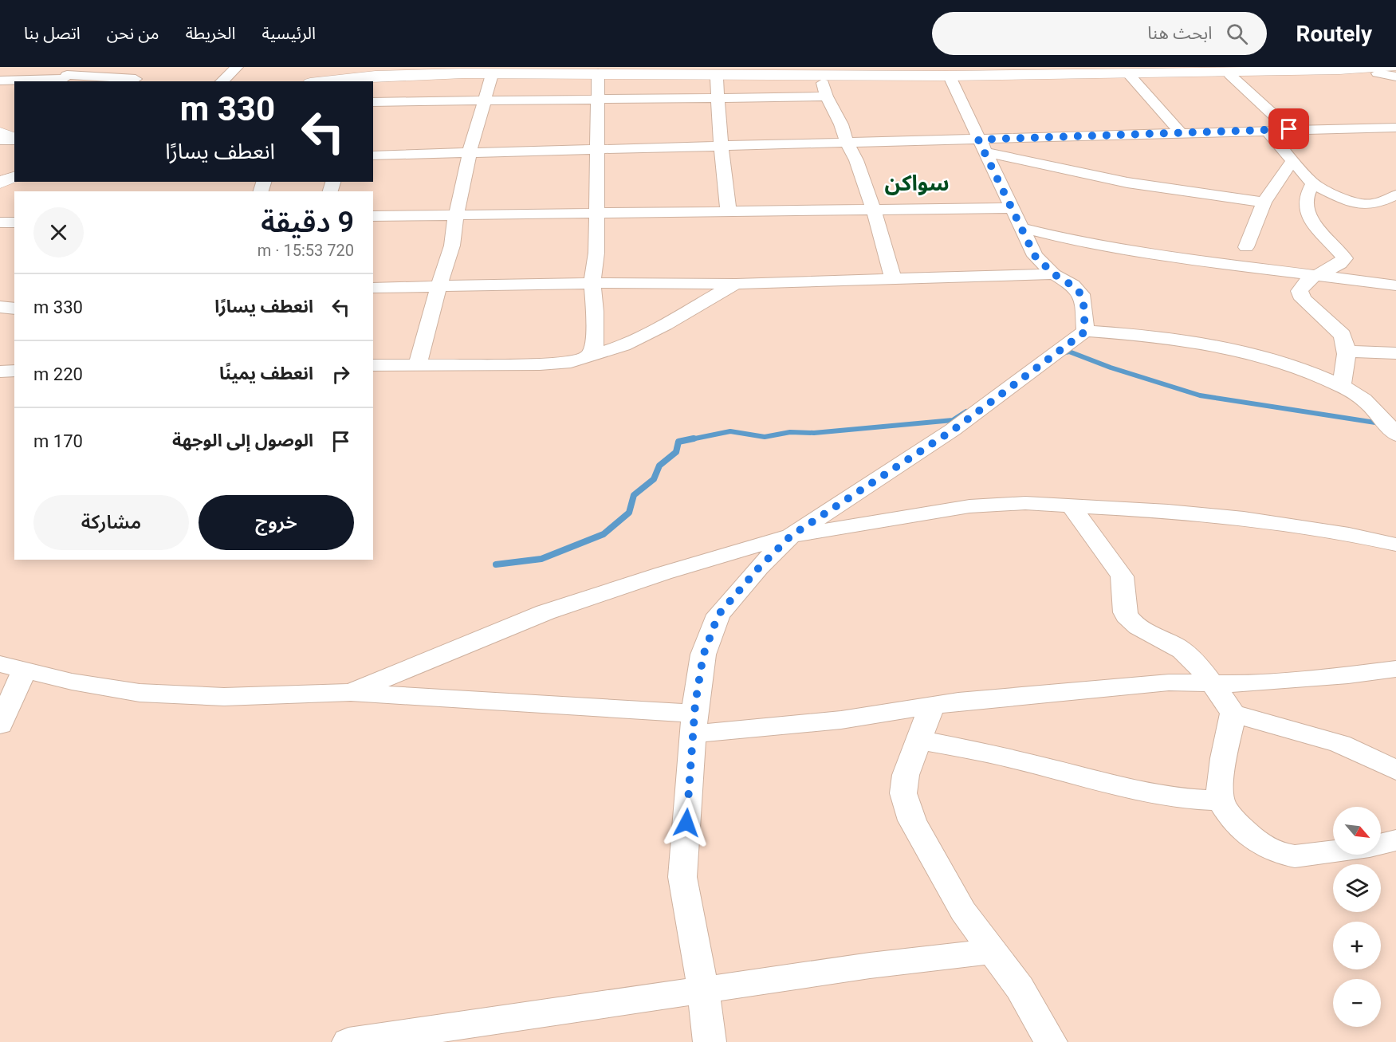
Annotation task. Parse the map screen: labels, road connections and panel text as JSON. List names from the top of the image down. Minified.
{"districts":["سواكن"],"north":"bottom right","page":{"header":"Routely","search":"ابحث هنا","nav":["الرئيسية","الخريطة","من نحن","اتصل بنا"],"turn":["330 m","انعطف يسارًا"],"heading":["9 دقيقة","720 m · 15:53"],"list":[{"name":"انعطف يسارًا","value":"330 m"},{"name":"انعطف يمينًا","value":"220 m"},{"name":"الوصول إلى الوجهة","value":"170 m"}],"buttons":["خروج","مشاركة"],"map_buttons":["+","−"]}}
